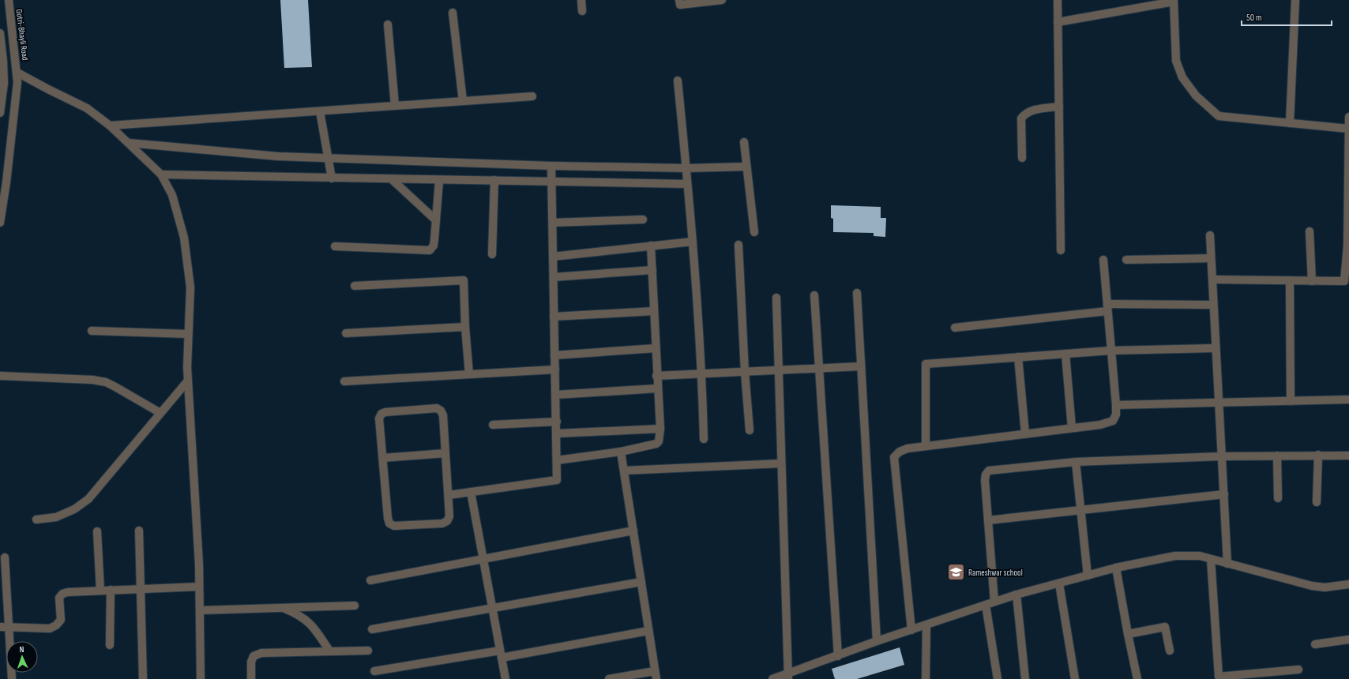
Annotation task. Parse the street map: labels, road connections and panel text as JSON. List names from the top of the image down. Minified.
{"streets":{"street":["Gotri-Bhayli Road"]},"places":{"school or university":["Rameshwar school"]},"scale_bar":"50 m","north":"top"}
